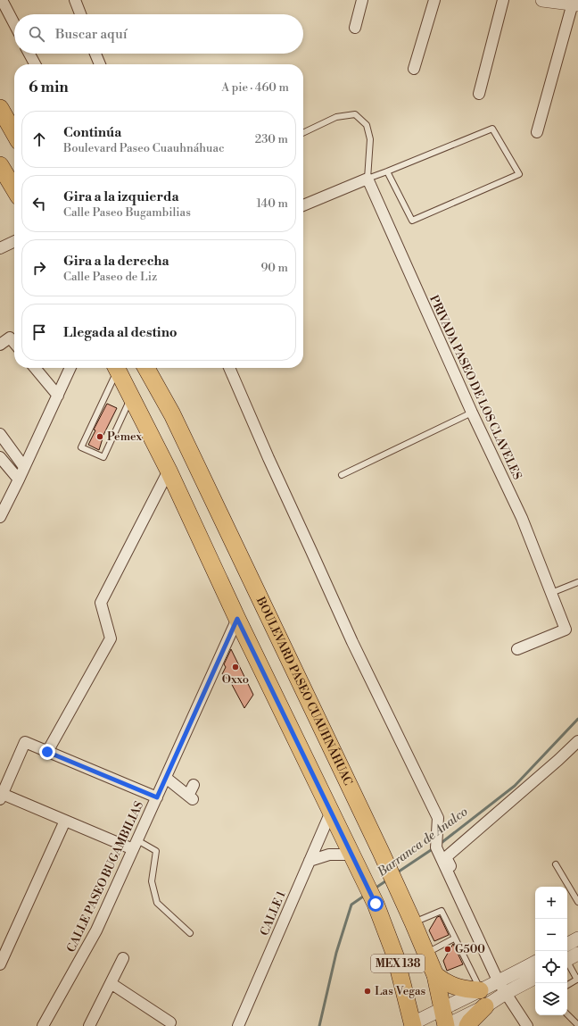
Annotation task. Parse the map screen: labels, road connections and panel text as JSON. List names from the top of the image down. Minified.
{"streets":{"main road":["BOULEVARD PASEO CUAUHNÁHUAC","MEX 138"],"street":["PRIVADA PASEO DE LOS CLAVELES","CALLE PASEO BUGAMBILIAS","CALLE 1"]},"crossings":[["CALLE PASEO BUGAMBILIAS","MEX 138"],["CALLE 1","MEX 138"]],"water":["Barranca de Analco"],"places":["Pemex","Oxxo","G500","Las Vegas"],"page":{"search":"Buscar aquí","heading":["6 min","A pie · 460 m"],"list":[["Continúa","Boulevard Paseo Cuauhnáhuac","230 m"],["Gira a la izquierda","Calle Paseo Bugambilias","140 m"],["Gira a la derecha","Calle Paseo de Liz","90 m"],"Llegada al destino"],"map_buttons":["+","−"]}}
